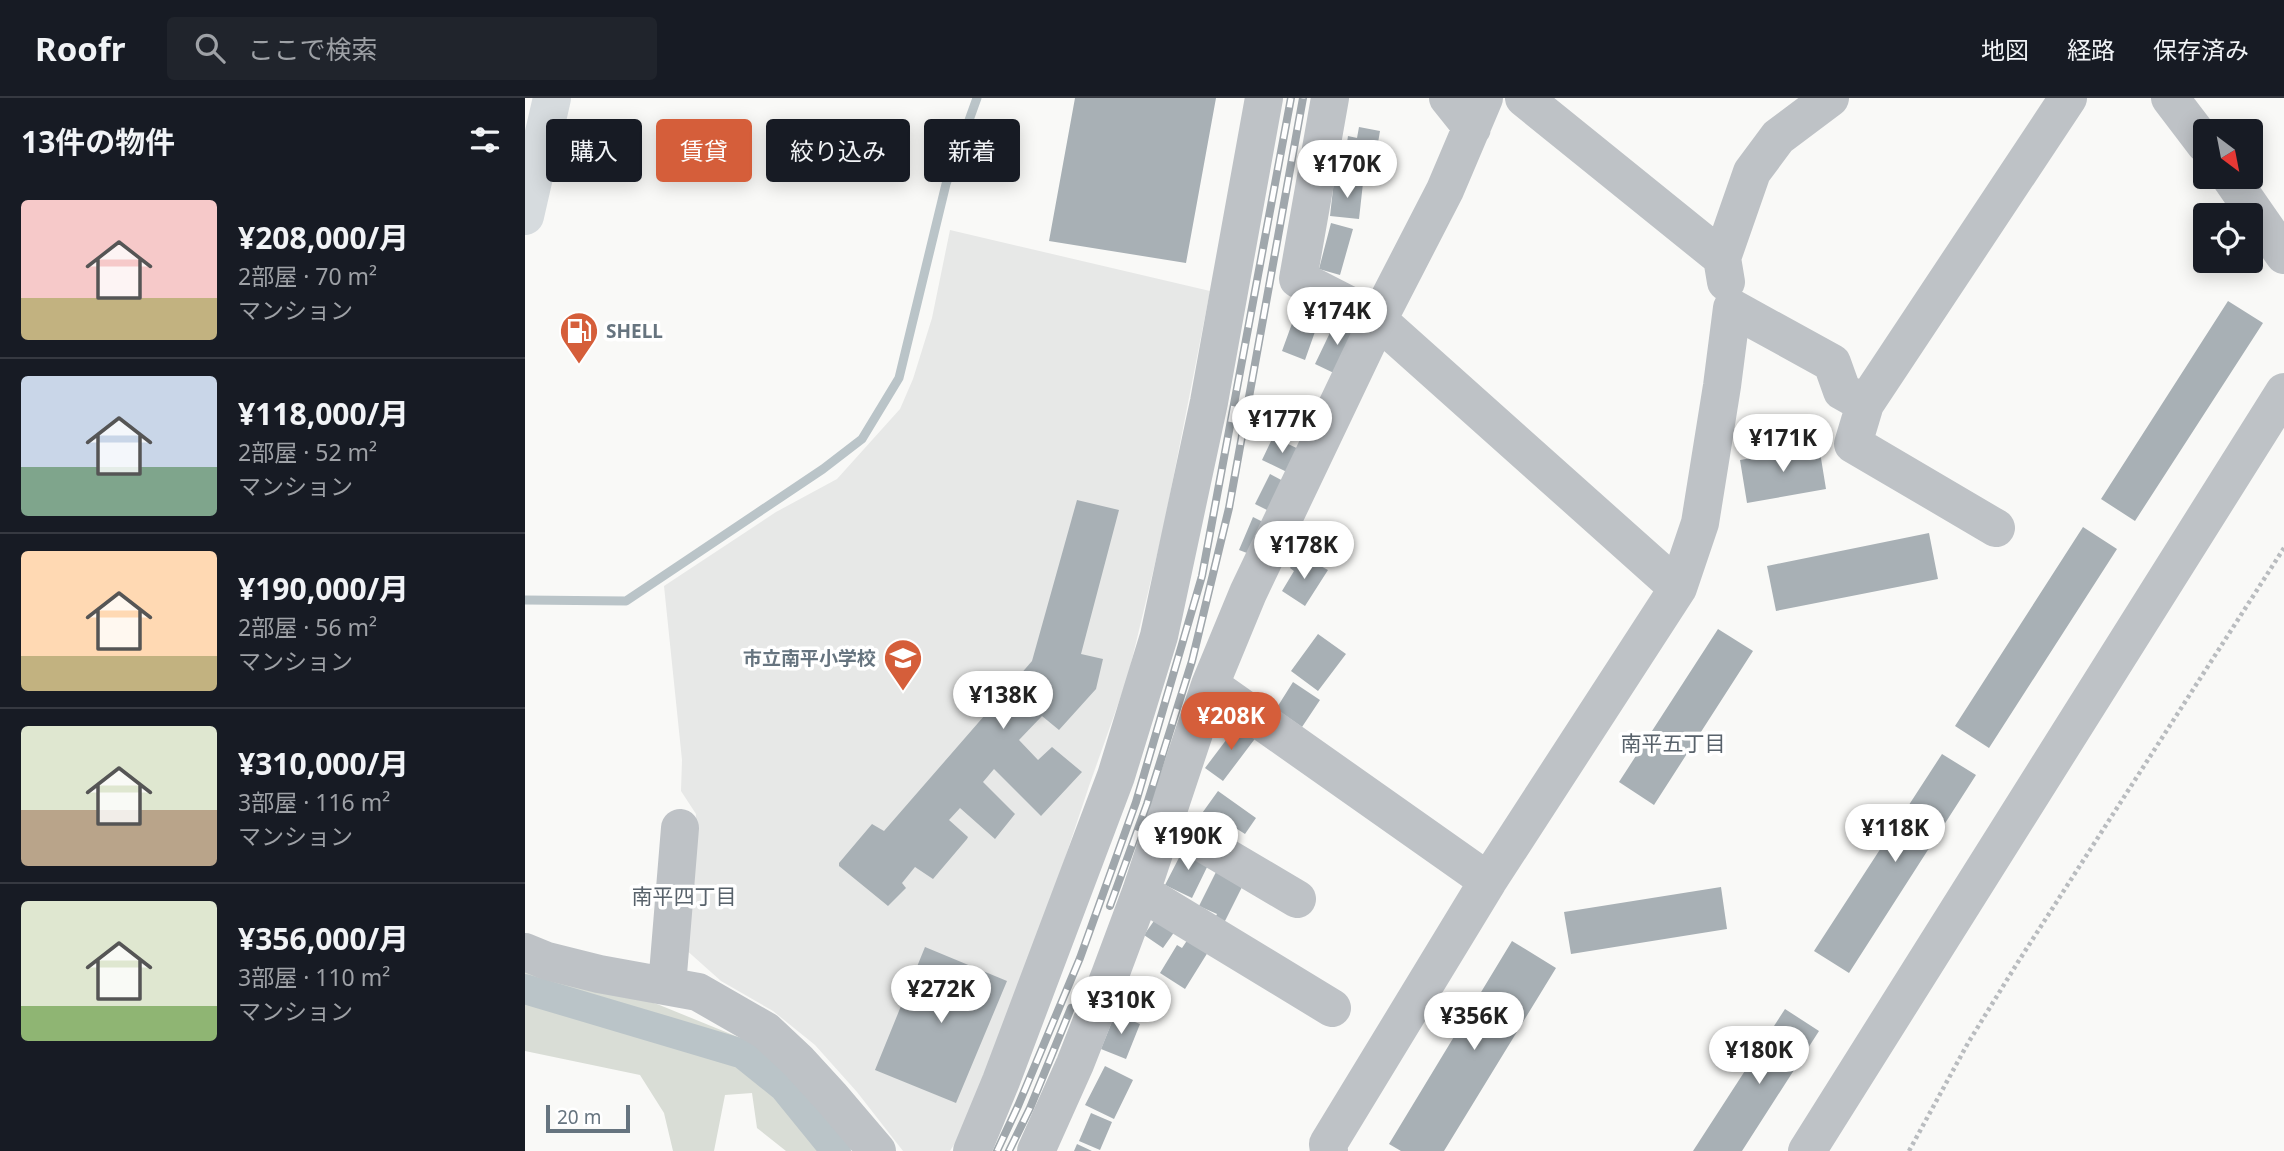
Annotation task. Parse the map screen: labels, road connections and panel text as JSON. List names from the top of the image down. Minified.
{"districts":["南平五丁目","南平四丁目"],"places":{"fuel station":["SHELL"],"school or university":["市立南平小学校"]},"scale_bar":"20 m","north":"bottom right","page":{"header":"Roofr","search":"ここで検索","nav":["地図","経路","保存済み"],"heading":"13件の物件","chip":["購入","賃貸","絞り込み","新着"],"price":["¥170K","¥174K","¥177K","¥171K","¥178K","¥138K","¥208K","¥118K","¥190K","¥272K","¥310K","¥356K","¥180K"],"list":[{"name":"¥208,000/月","note":"2部屋 · 70 m² · マンション"},{"name":"¥118,000/月","note":"2部屋 · 52 m² · マンション"},{"name":"¥190,000/月","note":"2部屋 · 56 m² · マンション"},{"name":"¥310,000/月","note":"3部屋 · 116 m² · マンション"},{"name":"¥356,000/月","note":"3部屋 · 110 m² · マンション"}],"scale":"20 m"}}
